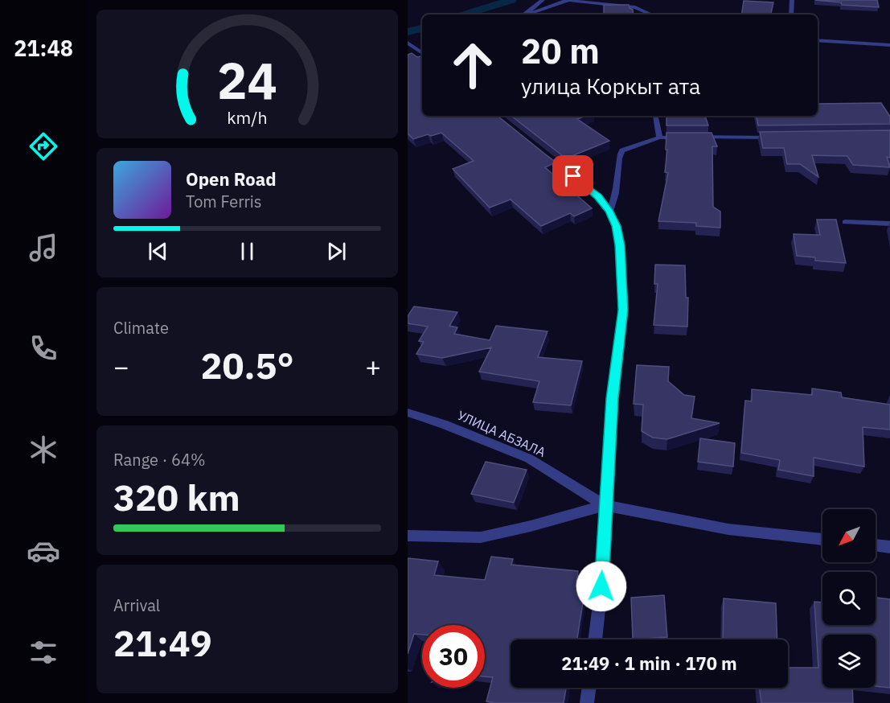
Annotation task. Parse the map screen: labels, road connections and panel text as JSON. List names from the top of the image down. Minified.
{"streets":{"street":["УЛИЦА АБЗАЛА"]},"north":"bottom left","page":{"tabs":"21:48","turn":["20 m","улица Коркыт ата"],"song":["Open Road","Tom Ferris"],"tile":["Climate",["Range · 64%","320 km"],["Arrival","21:49"]],"heat":["−","20.5°","+"],"limit":"30","trip":"21:49 · 1 min · 170 m","gauge":["24","km/h"]}}
